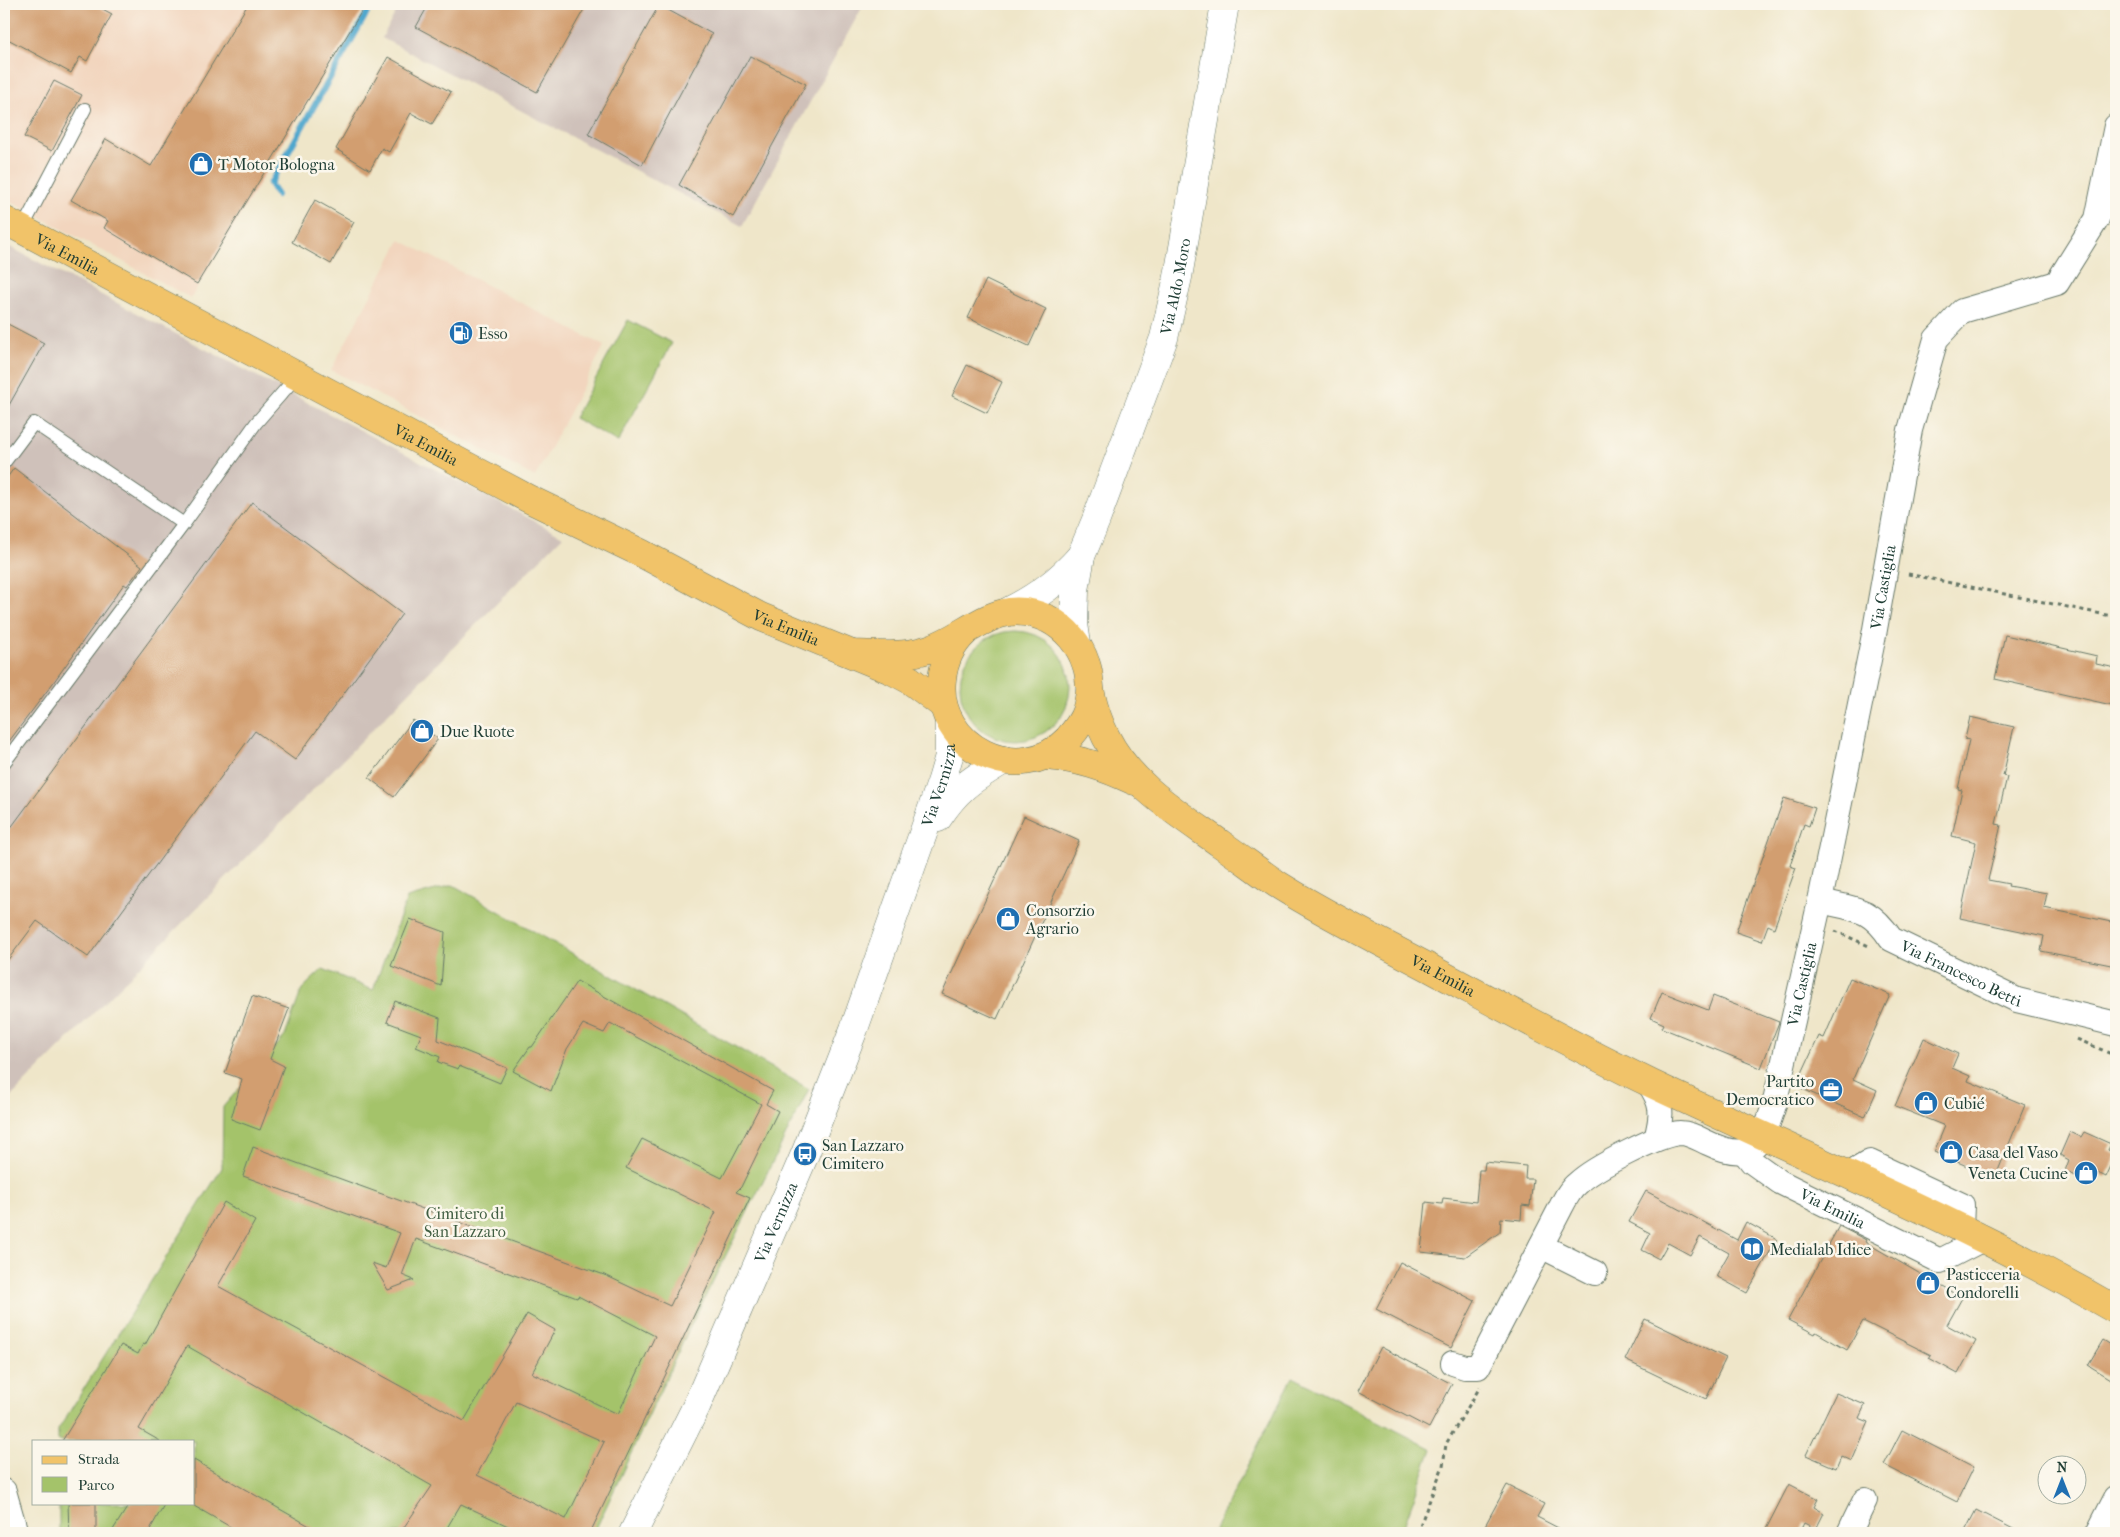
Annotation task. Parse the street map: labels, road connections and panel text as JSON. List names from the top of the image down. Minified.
{"streets":{"main road":["Via Emilia"],"street":["Via Aldo Moro","Via Castiglia","Via Vernizza","Via Francesco Betti"]},"crossings":[["Via Emilia","Via Aldo Moro"],["Via Emilia","Via Castiglia"],["Via Emilia","Via Vernizza"],["Via Aldo Moro","Via Vernizza"],["Via Castiglia","Via Francesco Betti"]],"parks":["Cimitero di San Lazzaro"],"places":{"shop":["T Motor Bologna","Due Ruote","Consorzio Agrario","Cubié","Casa del Vaso","Veneta Cucine","Pasticceria Condorelli"],"fuel station":["Esso"],"office":["Partito Democratico"],"bus stop":["San Lazzaro Cimitero"],"library":["Medialab Idice"]},"legend":["Strada","Parco"],"north":"top"}
